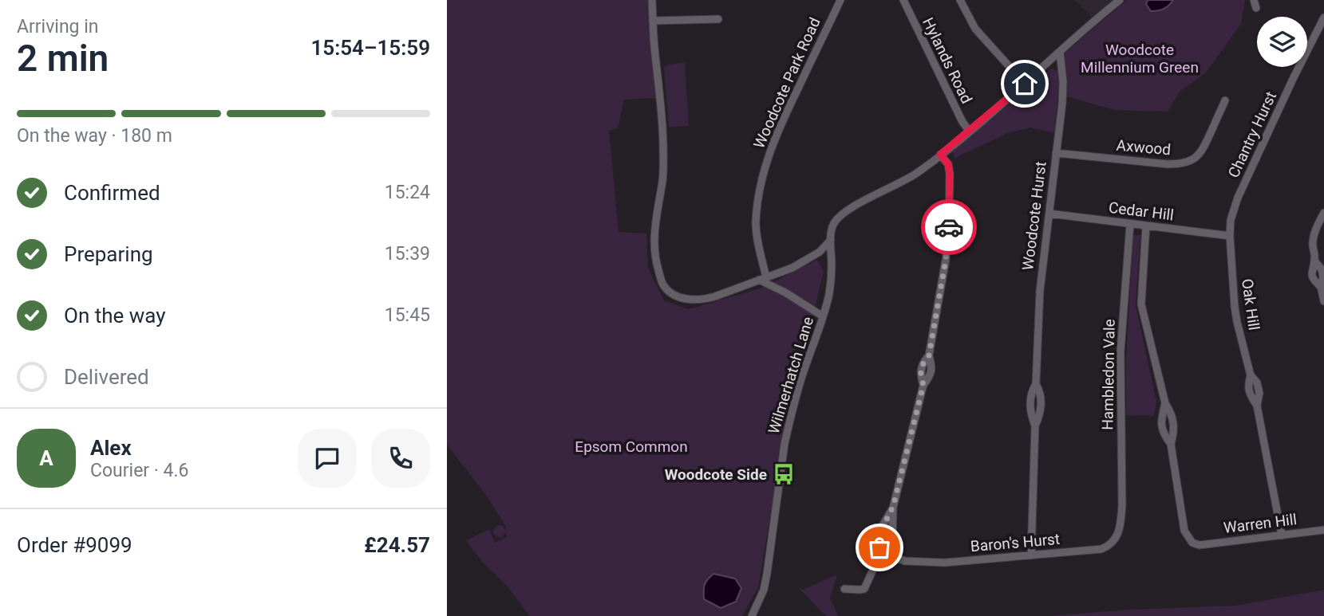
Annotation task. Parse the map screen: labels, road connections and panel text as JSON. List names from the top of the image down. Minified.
{"streets":{"street":["Hylands Road","Woodcote Park Road","Chantry Hurst","Axwood","Cedar Hill","Woodcote Hurst","Oak Hill","Hambledon Vale","Wilmerhatch Lane","Warren Hill","Baron's Hurst"]},"crossings":[["Chantry Hurst","Cedar Hill"],["Chantry Hurst","Oak Hill"],["Axwood","Woodcote Hurst"],["Cedar Hill","Woodcote Hurst"],["Cedar Hill","Oak Hill"],["Cedar Hill","Hambledon Vale"],["Woodcote Hurst","Baron's Hurst"],["Oak Hill","Warren Hill"],["Hambledon Vale","Baron's Hurst"]],"parks":["Woodcote Millennium Green","Epsom Common"],"places":{"bus stop":["Woodcote Side"]},"page":{"heading":["2 min","Arriving in","15:54–15:59"],"panel":["Alex","Courier · 4.6","Order #9099","£24.57"],"bar":"On the way · 180 m","list":[["Confirmed","15:24"],["Preparing","15:39"],["On the way","15:45"],"Delivered"],"round":"A"}}
